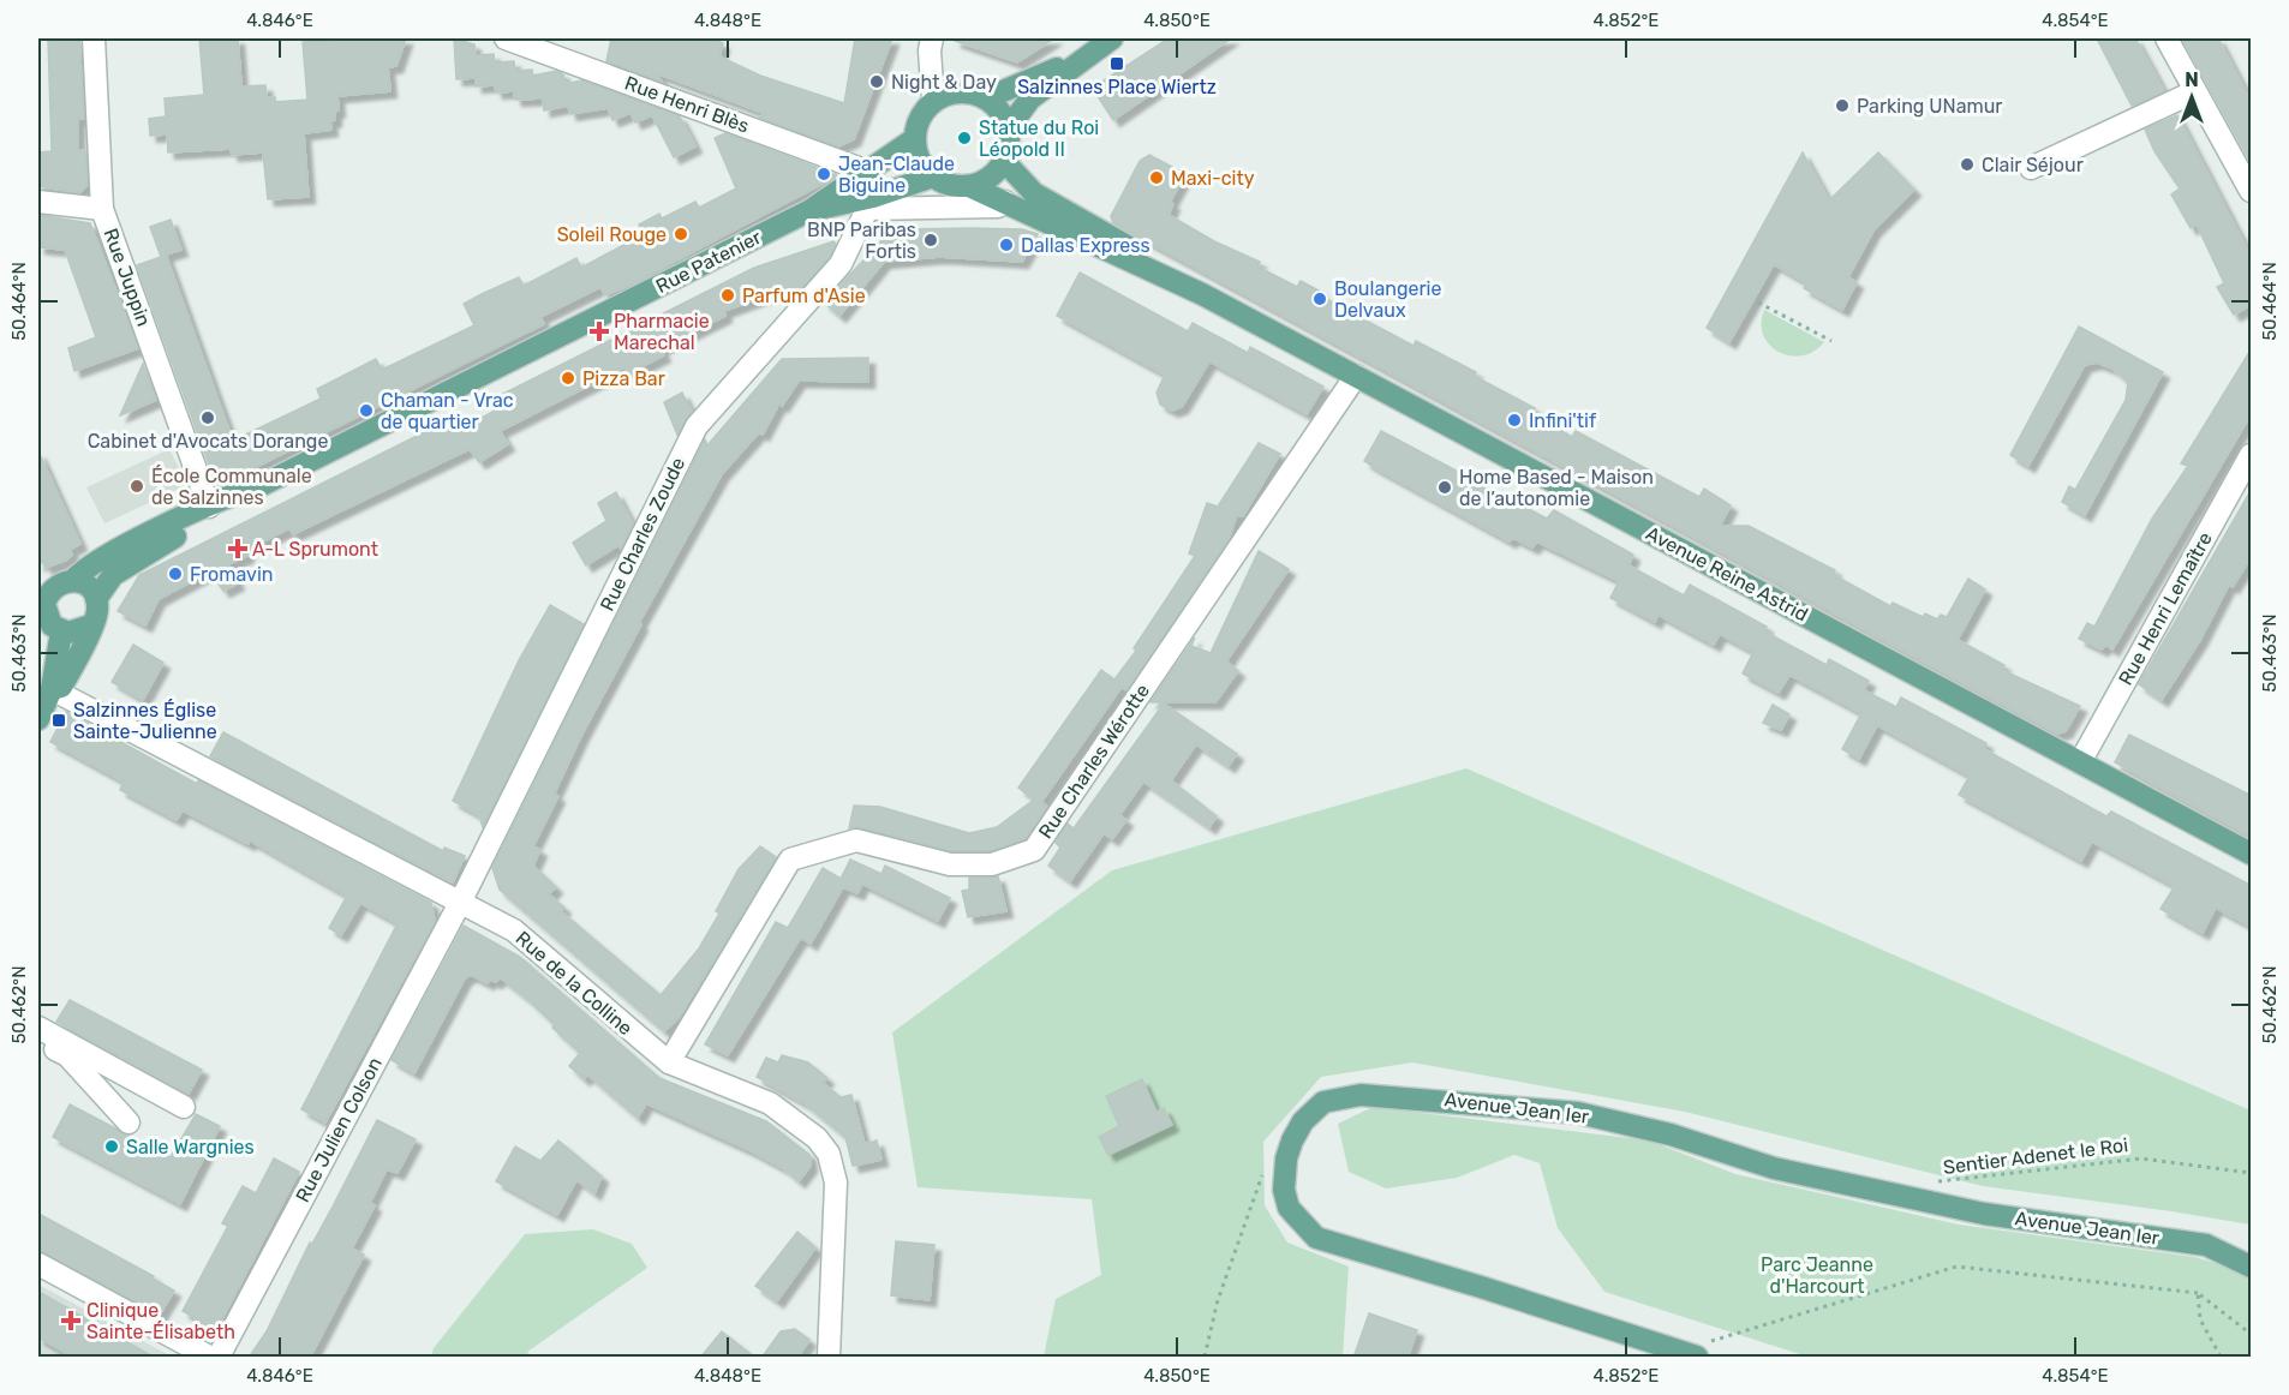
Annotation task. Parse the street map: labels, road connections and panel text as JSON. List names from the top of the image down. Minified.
{"streets":{"main road":["Rue Patenier","Avenue Reine Astrid","Avenue Jean Ier"],"street":["Rue Henri Blès","Rue Juppin","Rue Charles Zoude","Rue Henri Lemaître","Rue Charles Wérotte","Rue de la Colline","Rue Julien Colson"],"path":["Sentier Adenet le Roi"]},"crossings":[["Rue Henri Blès","Rue Patenier"],["Rue Patenier","Rue Juppin"],["Rue Patenier","Rue Charles Zoude"],["Rue Patenier","Avenue Reine Astrid"],["Rue Charles Zoude","Rue de la Colline"],["Rue Charles Zoude","Rue Julien Colson"],["Avenue Reine Astrid","Rue Henri Lemaître"],["Avenue Reine Astrid","Rue Charles Wérotte"],["Rue Charles Wérotte","Rue de la Colline"],["Rue de la Colline","Rue Julien Colson"],["Avenue Jean Ier","Sentier Adenet le Roi"]],"parks":["Parc Jeanne d'Harcourt"],"places":{"transit":["Salzinnes Place Wiertz","Salzinnes Église Sainte-Julienne"],"other":["Night & Day","Parking UNamur","Statue du Roi Léopold II","Clair Séjour","Jean-Claude Biguine","Maxi-city","Soleil Rouge","BNP Paribas Fortis","Dallas Express","Parfum d'Asie","Boulangerie Delvaux","Pizza Bar","Chaman - Vrac de quartier","Cabinet d'Avocats Dorange","Infini'tif","École Communale de Salzinnes","Home Based - Maison de l’autonomie","Fromavin","Salle Wargnies"],"health":["Pharmacie Marechal","A-L Sprumont","Clinique Sainte-Élisabeth"]},"north":"top","coordinates":["4.846°E","4.848°E","4.850°E","4.852°E","4.854°E","50.464°N","50.463°N","50.462°N"]}
